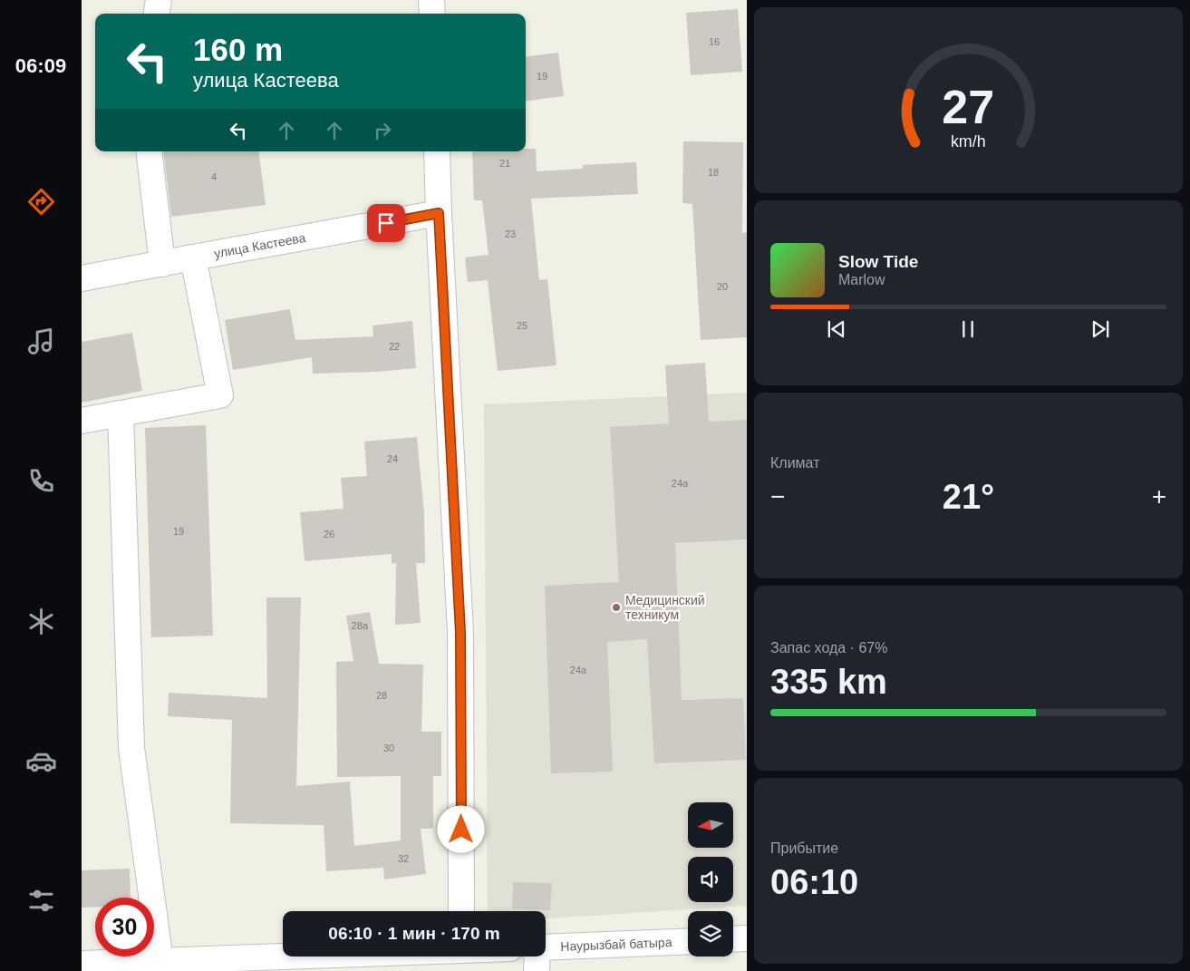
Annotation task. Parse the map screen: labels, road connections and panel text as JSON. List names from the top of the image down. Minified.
{"streets":{"street":["улица Кастеева","Наурызбай батыра"]},"places":["Медицинский техникум"],"house_numbers":["16","19","21","18","4","23","20","25","22","24","24а","19","26","28а","24а","28","30","32"],"north":"left","page":{"tabs":"06:09","turn":["160 m","улица Кастеева"],"song":["Slow Tide","Marlow"],"tile":["Климат",["Запас хода · 67%","335 km"],["Прибытие","06:10"]],"heat":["−","21°","+"],"limit":"30","trip":"06:10 · 1 мин · 170 m","gauge":["27","km/h"]}}
